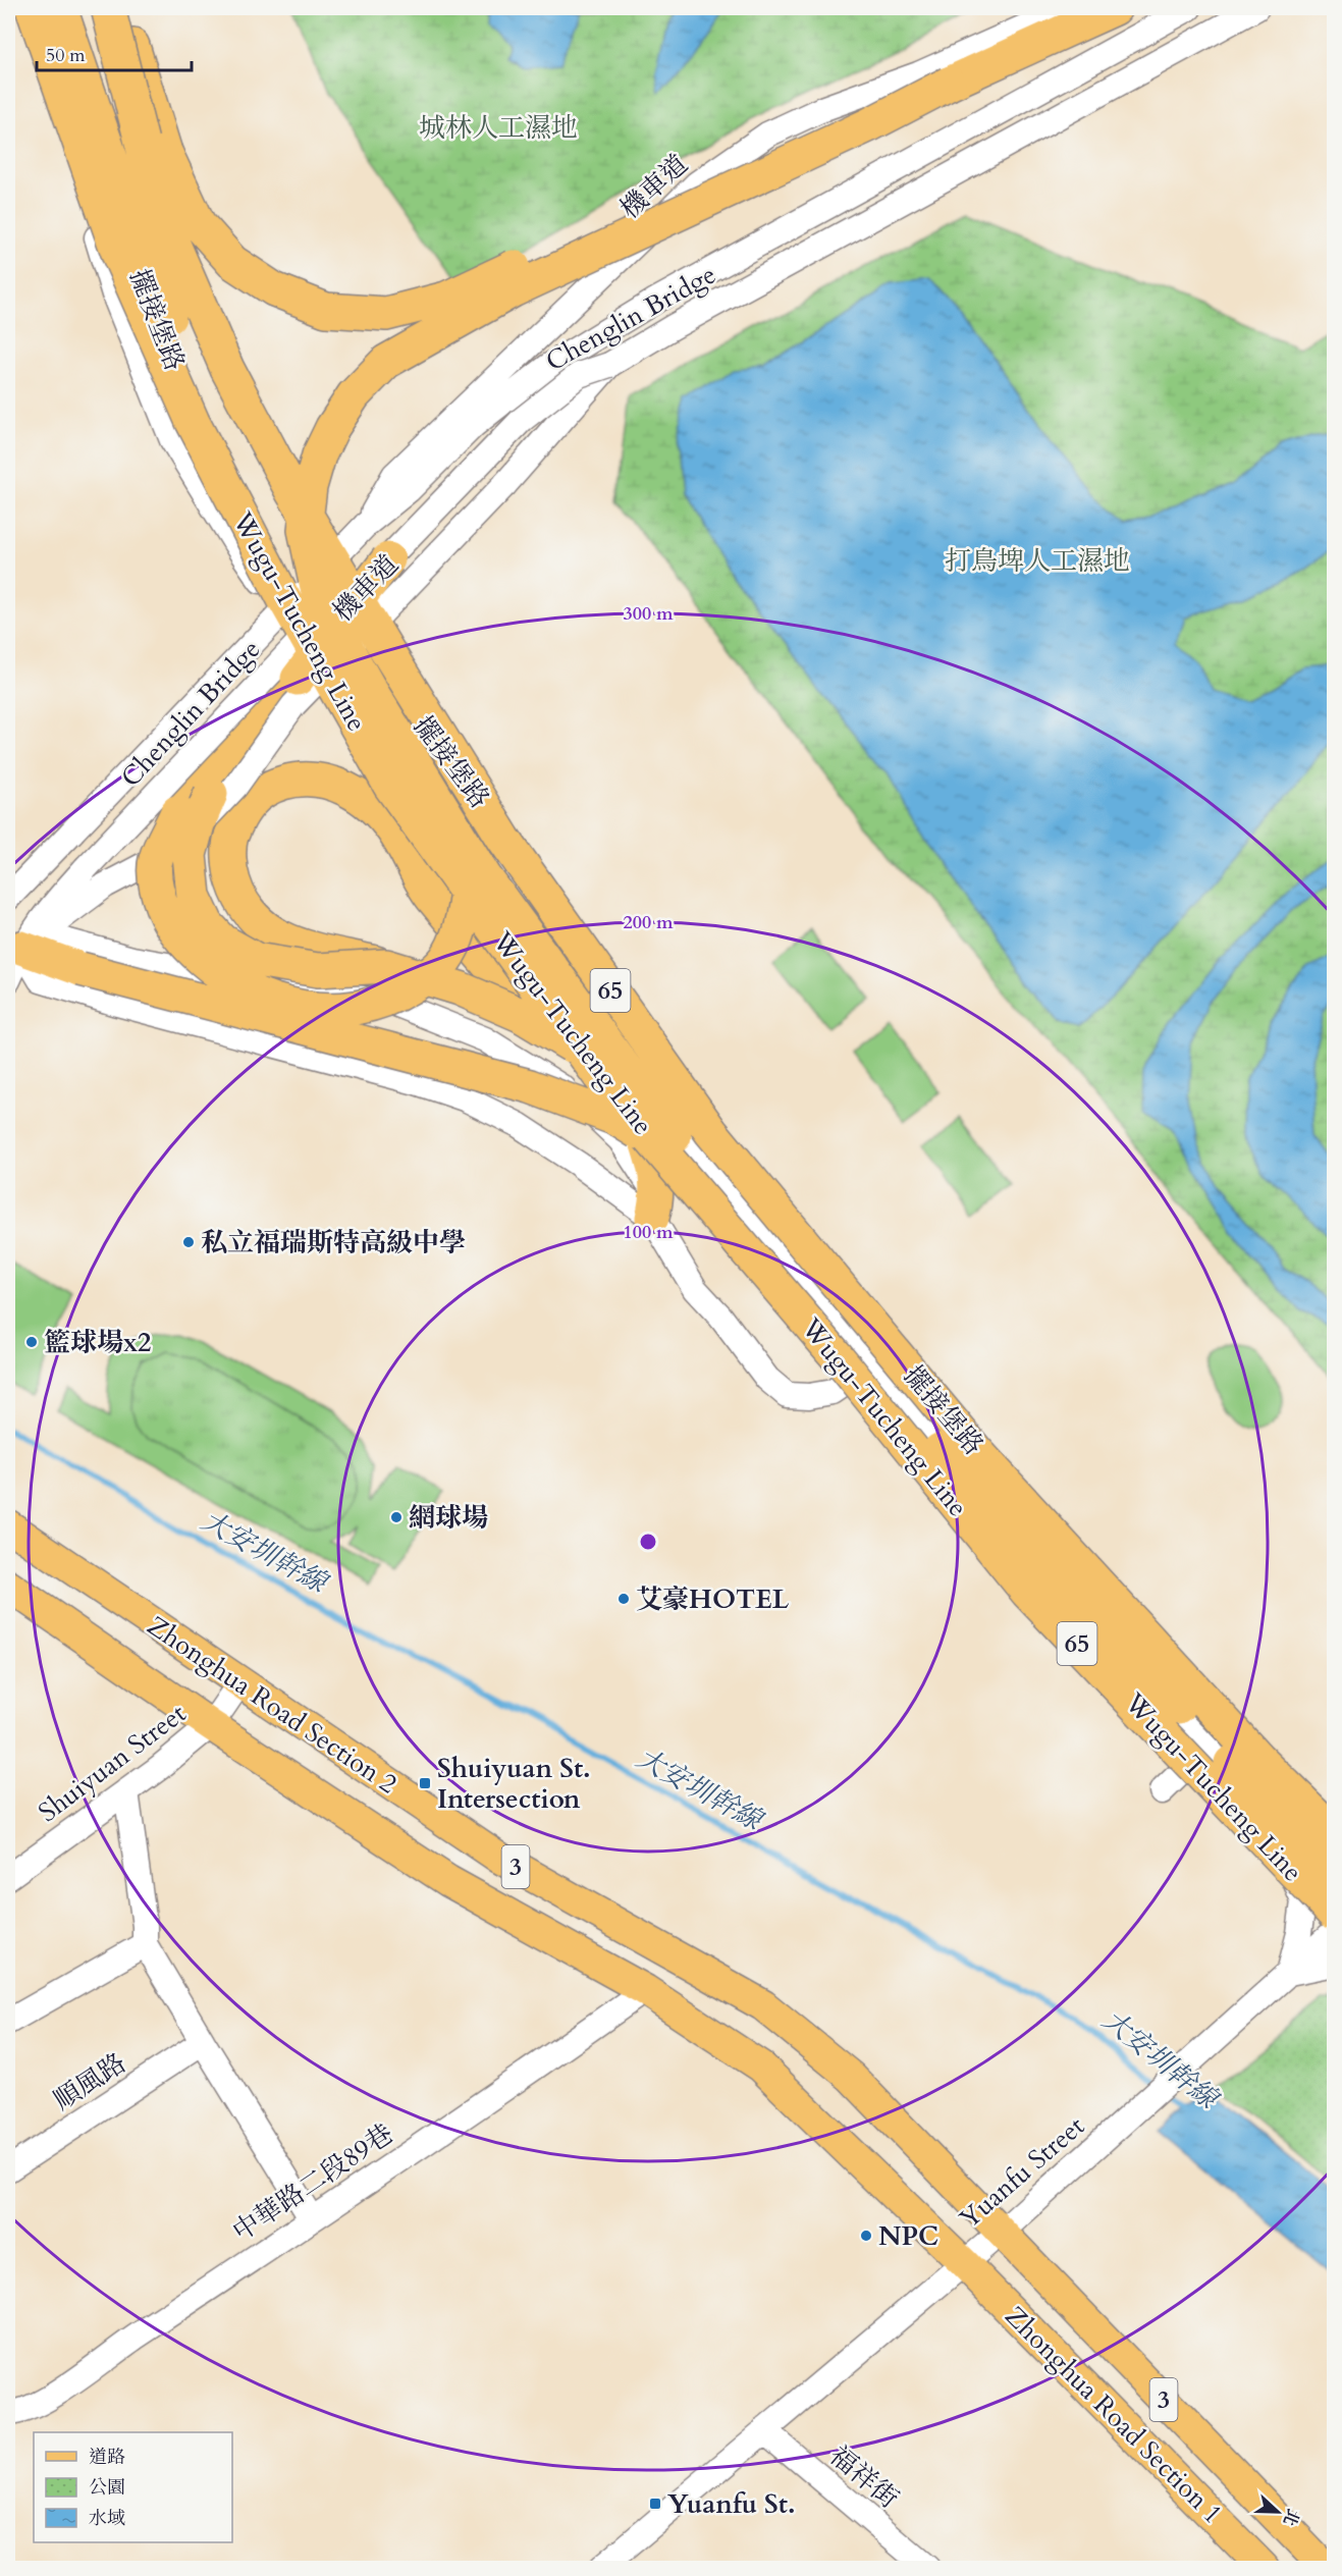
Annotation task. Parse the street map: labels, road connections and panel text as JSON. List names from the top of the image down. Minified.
{"streets":{"highway":["Wugu-Tucheng Line","65"],"main road":["Zhonghua Road Section 2","3","Zhonghua Road Section 1"],"street":["機車道","Chenglin Bridge","擺接堡路","Shuiyuan Street","順風路","Yuanfu Street","中華路二段89巷","福祥街"]},"crossings":[["機車道","Chenglin Bridge"],["Zhonghua Road Section 2","Shuiyuan Street"],["Zhonghua Road Section 2","Yuanfu Street"],["Zhonghua Road Section 2","中華路二段89巷"],["Zhonghua Road Section 2","Zhonghua Road Section 1"],["Yuanfu Street","Zhonghua Road Section 1"],["Yuanfu Street","福祥街"]],"water":["大安圳幹線"],"parks":["城林人工濕地","打鳥埤人工濕地"],"places":{"other":["私立福瑞斯特高級中學","籃球場x2","網球場","艾豪HOTEL","NPC"],"transit":["Shuiyuan St. Intersection","Yuanfu St."]},"legend":["道路","公園","水域"],"scale_bar":"50 m","north":"right","rings":["300 m","200 m","100 m"]}
